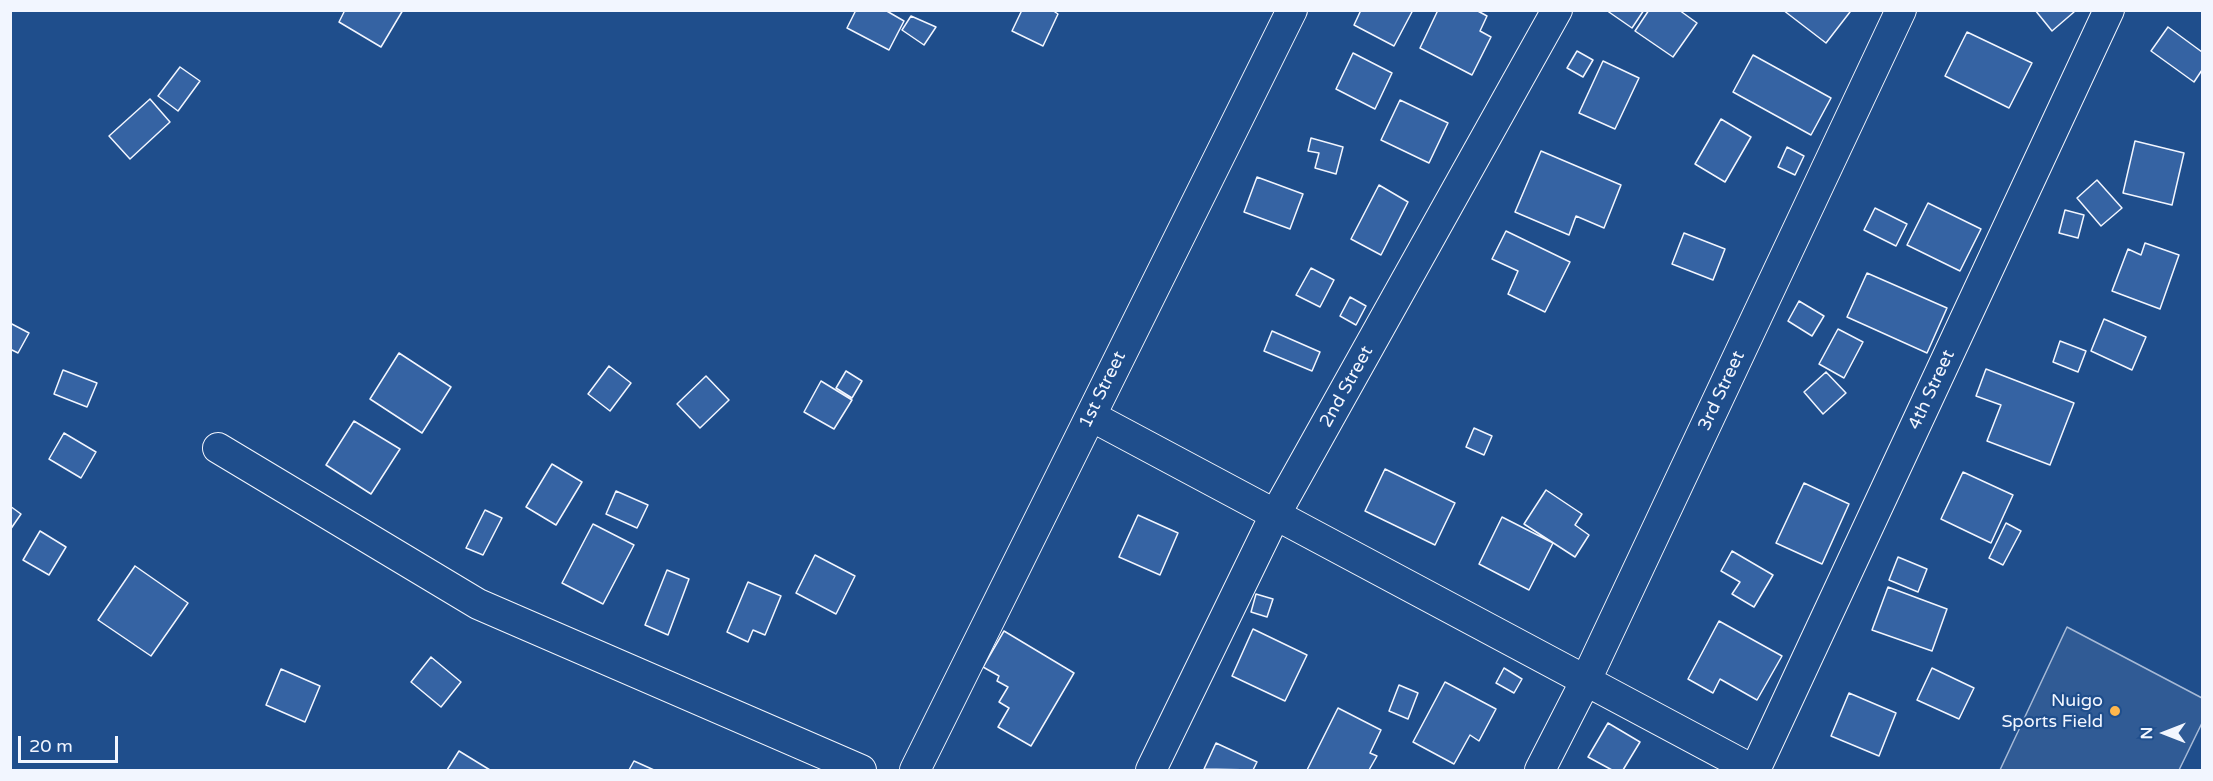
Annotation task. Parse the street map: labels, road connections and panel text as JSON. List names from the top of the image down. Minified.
{"streets":{"street":["2nd Street","1st Street","4th Street","3rd Street"]},"places":["Nuigo Sports Field"],"scale_bar":"20 m","north":"left"}
